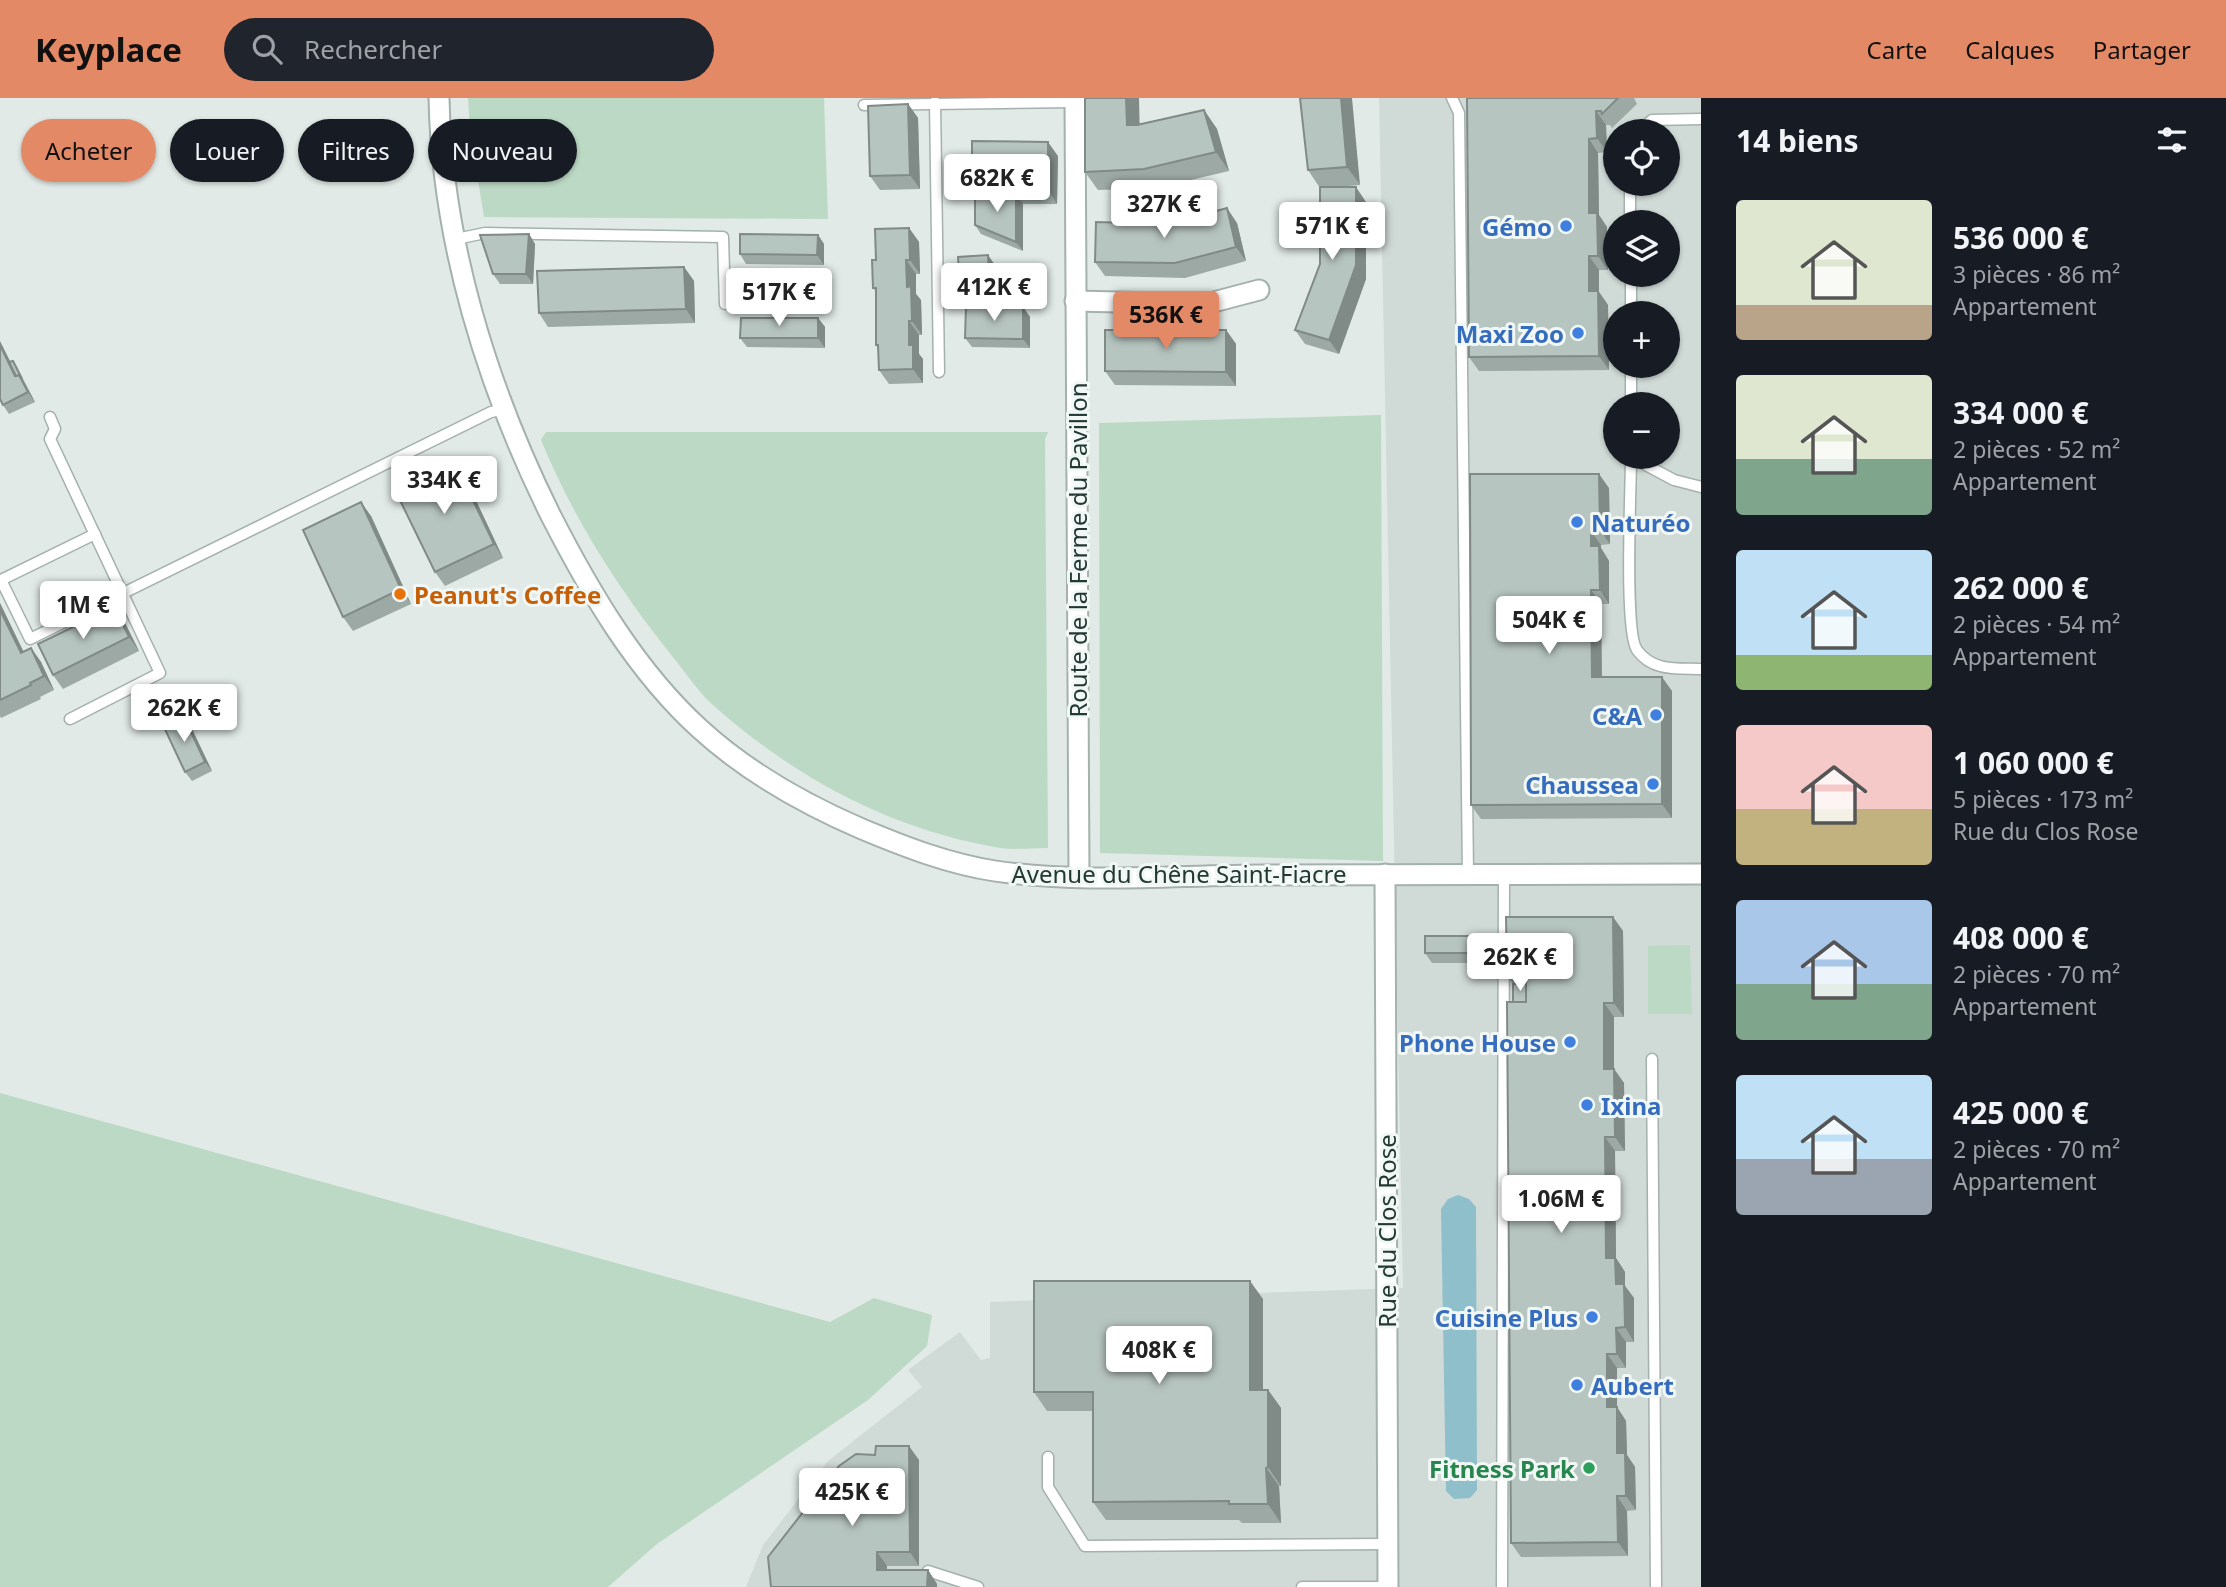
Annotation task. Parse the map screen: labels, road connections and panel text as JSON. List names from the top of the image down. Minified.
{"streets":{"street":["Route de la Ferme du Pavillon","Avenue du Chêne Saint-Fiacre","Rue du Clos Rose"]},"crossings":[["Route de la Ferme du Pavillon","Avenue du Chêne Saint-Fiacre"],["Avenue du Chêne Saint-Fiacre","Rue du Clos Rose"]],"places":["Gémo","Maxi Zoo","Naturéo","Peanut's Coffee","C&A","Chaussea","Phone House","Ixina","Cuisine Plus","Aubert","Fitness Park"],"page":{"header":"Keyplace","search":"Rechercher","nav":["Carte","Calques","Partager"],"heading":"14 biens","map_buttons":["+","−"],"chip":["Acheter","Louer","Filtres","Nouveau"],"price":["682K €","327K €","571K €","412K €","517K €","536K €","334K €","1M €","504K €","262K €","262K €","1.06M €","408K €","425K €"],"list":[{"name":"536 000 €","note":"3 pièces · 86 m² · Appartement"},{"name":"334 000 €","note":"2 pièces · 52 m² · Appartement"},{"name":"262 000 €","note":"2 pièces · 54 m² · Appartement"},{"name":"1 060 000 €","note":"5 pièces · 173 m² · Rue du Clos Rose"},{"name":"408 000 €","note":"2 pièces · 70 m² · Appartement"},{"name":"425 000 €","note":"2 pièces · 70 m² · Appartement"}]}}
